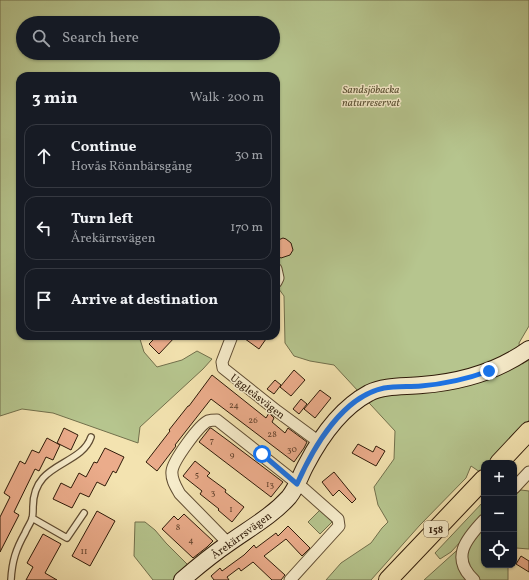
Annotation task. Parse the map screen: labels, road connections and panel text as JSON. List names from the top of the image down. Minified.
{"streets":{"main road":["158"],"street":["Uggleåsvägen","Årekärrsvägen"]},"crossings":[["Uggleåsvägen","Årekärrsvägen"]],"parks":["Sandsjöbacka naturreservat"],"house_numbers":["24","26","28","7","30","9","5","13","3","1","8","4","11"],"page":{"search":"Search here","heading":["3 min","Walk · 200 m"],"list":[["Continue","Hovås Rönnbärsgång","30 m"],["Turn left","Årekärrsvägen","170 m"],"Arrive at destination"],"map_buttons":["+","−"]}}
